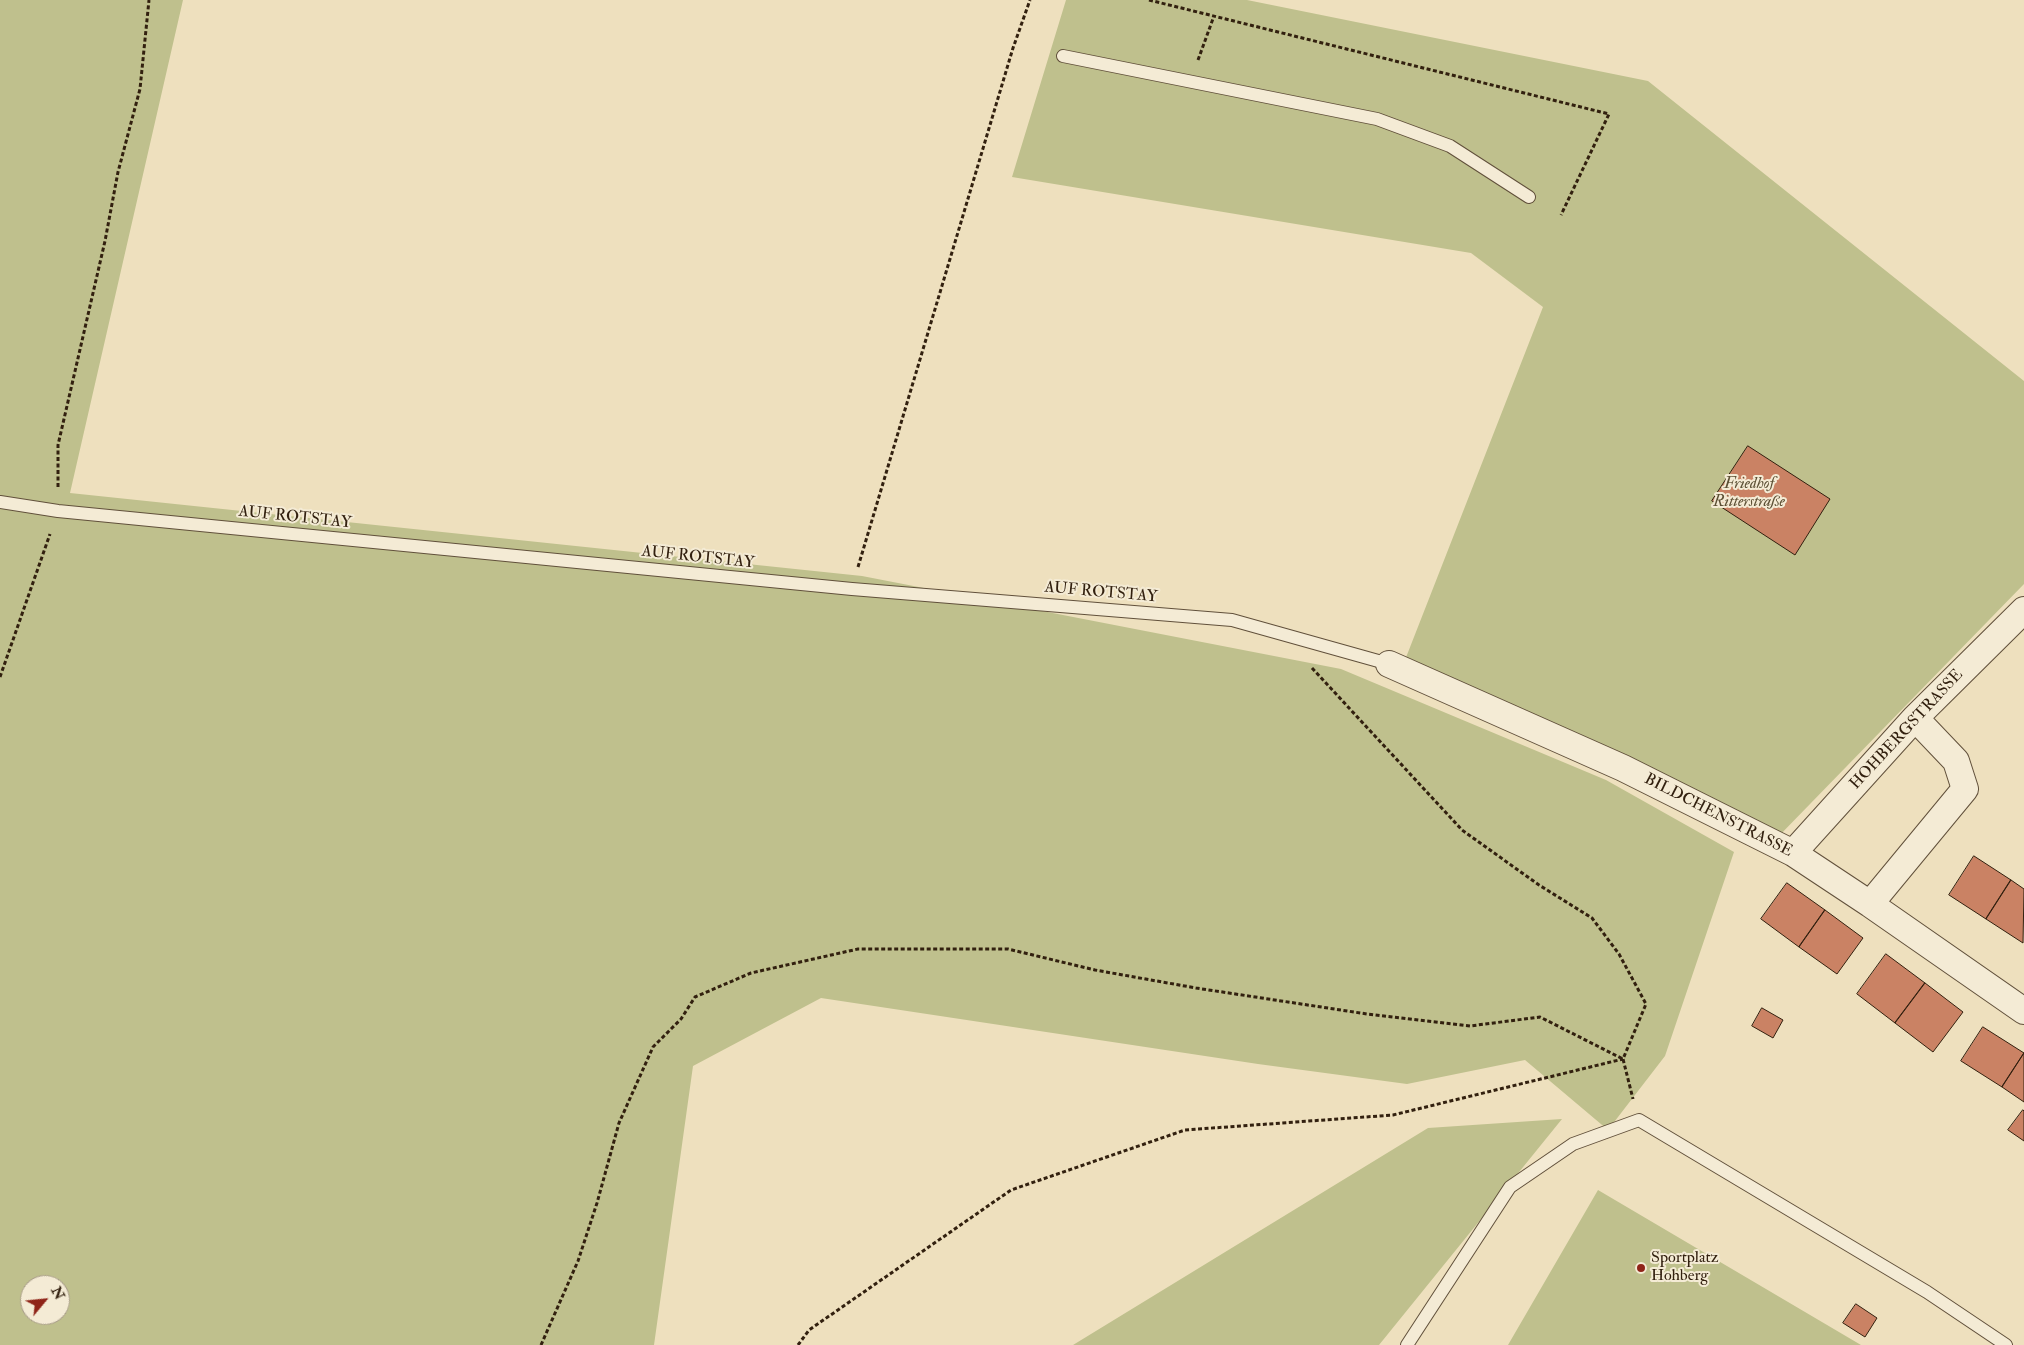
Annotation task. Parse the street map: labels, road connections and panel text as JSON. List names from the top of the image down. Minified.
{"streets":{"street":["HOHBERGSTRASSE","BILDCHENSTRASSE"],"lane":["AUF ROTSTAY"]},"crossings":[["AUF ROTSTAY","BILDCHENSTRASSE"],["HOHBERGSTRASSE","BILDCHENSTRASSE"]],"parks":["Friedhof Ritterstraße"],"places":["Sportplatz Hohberg"],"north":"top right"}
